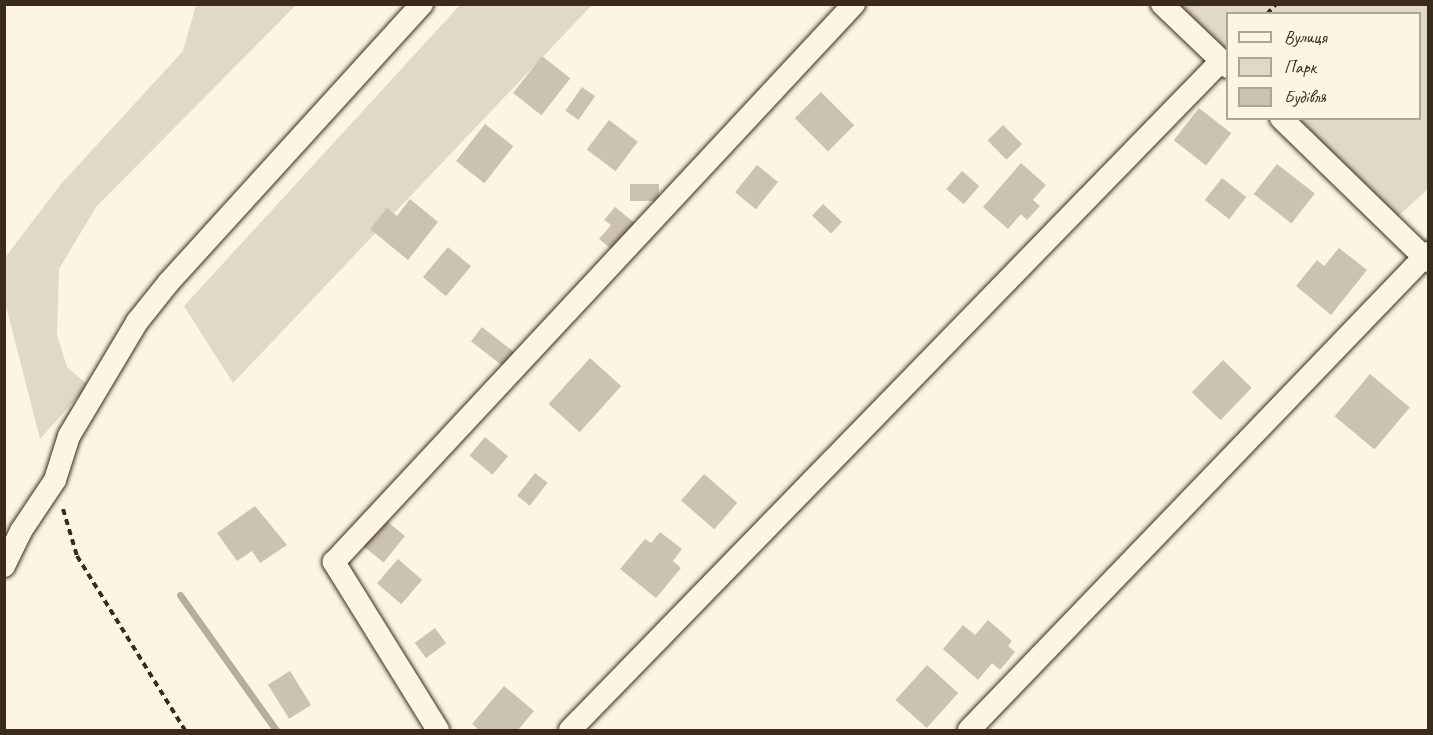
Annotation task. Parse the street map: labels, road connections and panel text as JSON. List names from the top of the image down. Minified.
{"legend":["Вулиця","Парк","Будівля"]}
